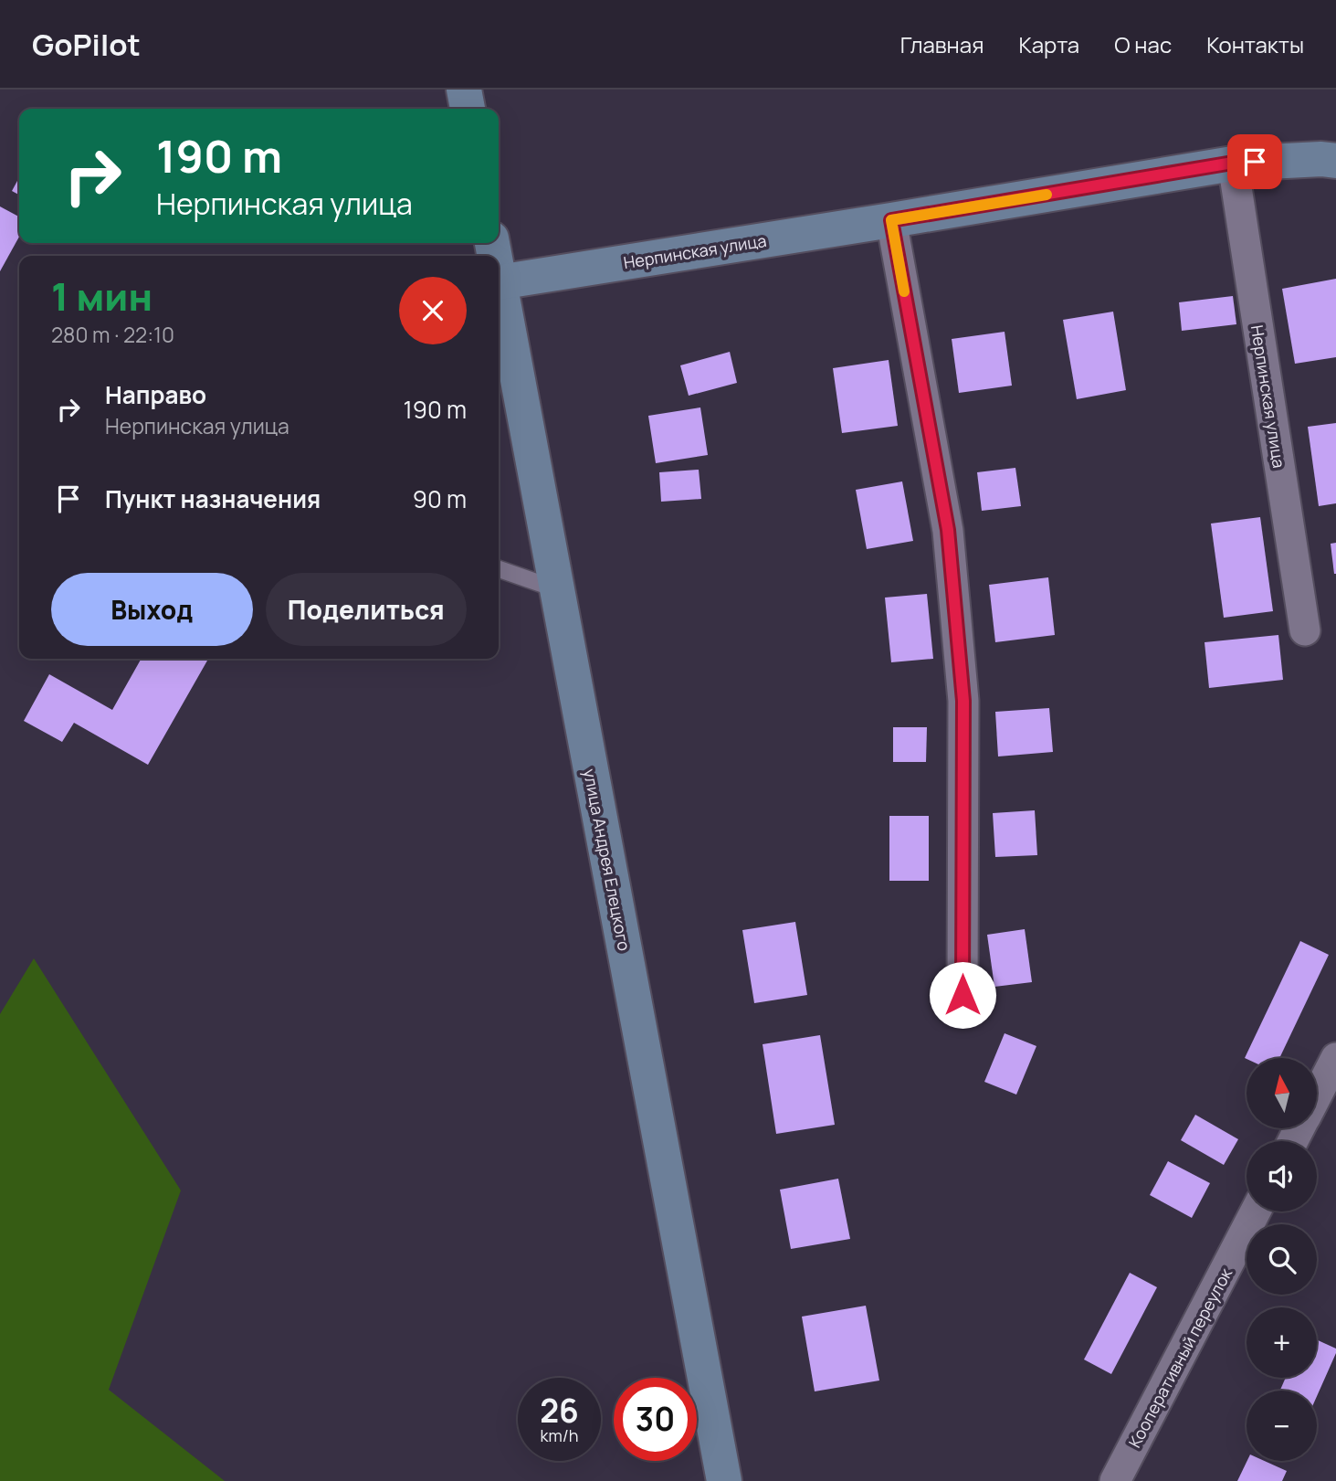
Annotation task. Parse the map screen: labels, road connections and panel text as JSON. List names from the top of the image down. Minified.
{"streets":{"main road":["Нерпинская улица","улица Андрея Елецкого"],"street":["Кооперативный переулок"]},"crossings":[["Нерпинская улица","улица Андрея Елецкого"]],"north":"top","page":{"header":"GoPilot","nav":["Главная","Карта","О нас","Контакты"],"turn":["190 m","Нерпинская улица"],"heading":["1 мин","280 m · 22:10"],"list":[{"name":"Направо","note":"Нерпинская улица","value":"190 m"},{"name":"Пункт назначения","value":"90 m"}],"buttons":["Выход","Поделиться"],"map_buttons":["+","−"],"speed":"26 km/h","limit":"30"}}
